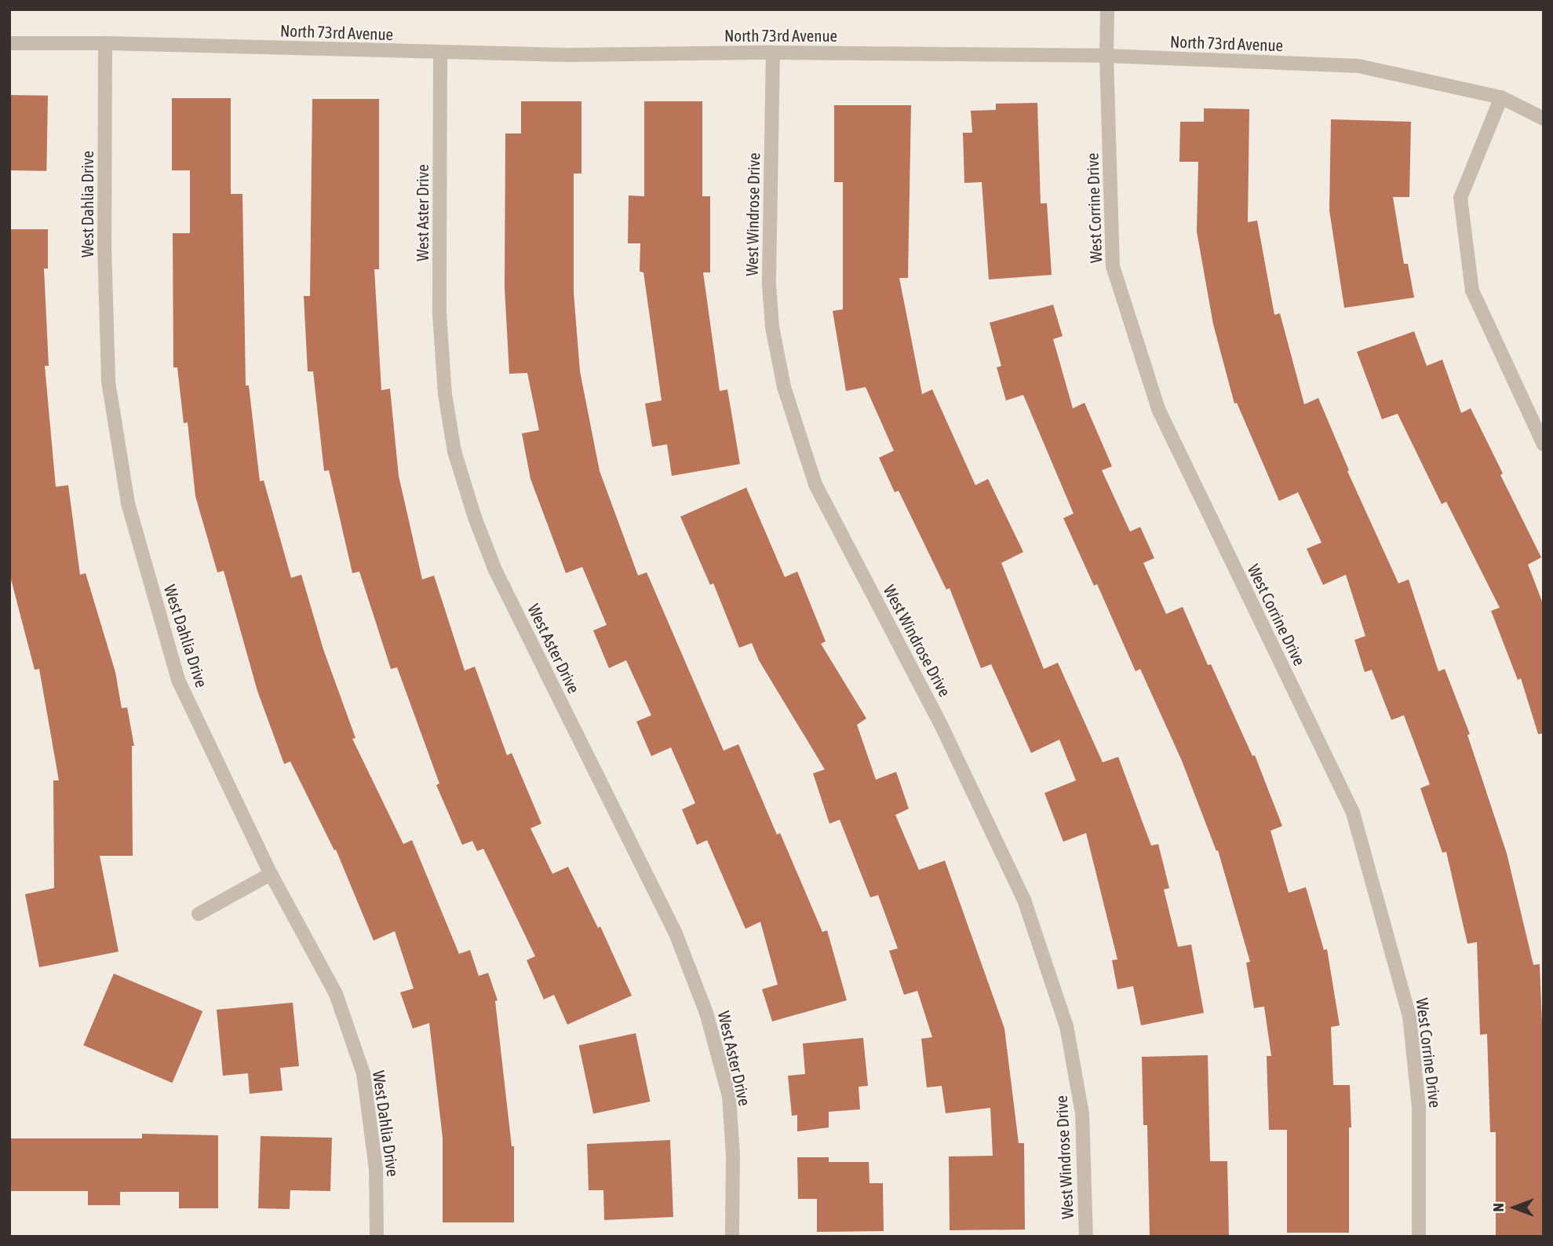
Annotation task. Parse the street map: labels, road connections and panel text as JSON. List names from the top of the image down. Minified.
{"streets":{"street":["North 73rd Avenue","West Dahlia Drive","West Corrine Drive","West Aster Drive","West Windrose Drive"]},"crossings":[["North 73rd Avenue","West Dahlia Drive"],["North 73rd Avenue","West Corrine Drive"],["North 73rd Avenue","West Aster Drive"],["North 73rd Avenue","West Windrose Drive"]],"north":"left"}
